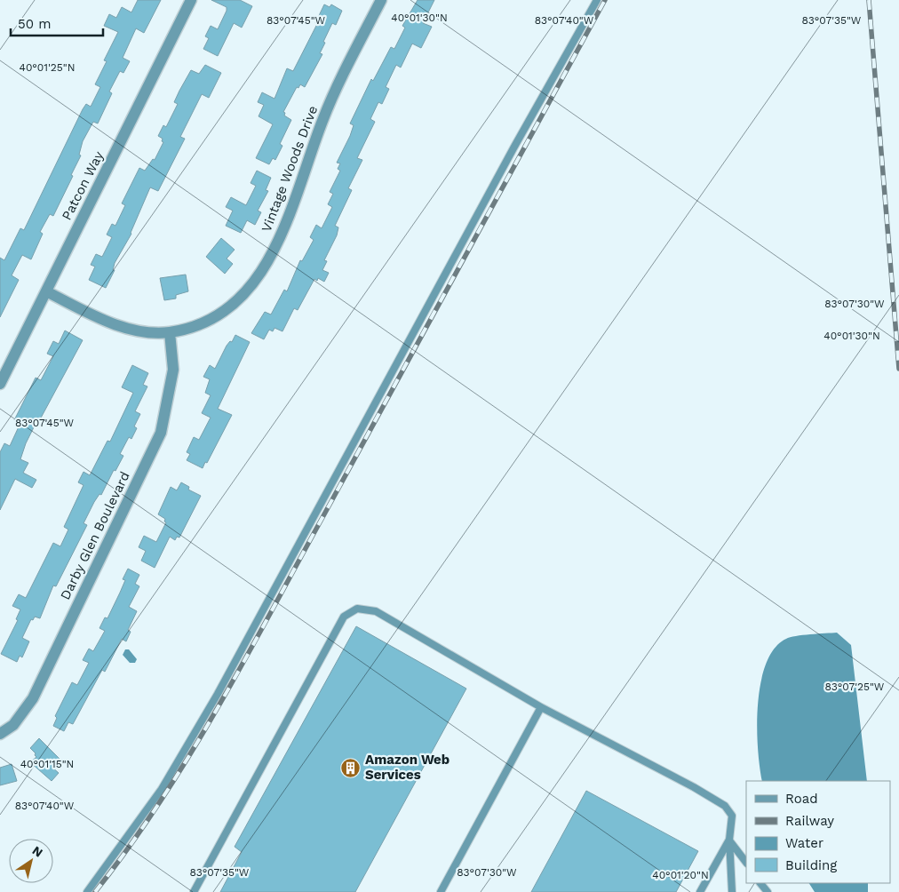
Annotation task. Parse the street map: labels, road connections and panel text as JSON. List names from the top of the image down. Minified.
{"streets":{"street":["Vintage Woods Drive","Patcon Way","Darby Glen Boulevard"]},"crossings":[["Vintage Woods Drive","Patcon Way"],["Vintage Woods Drive","Darby Glen Boulevard"]],"places":{"building":["Amazon Web Services"]},"legend":["Road","Railway","Water","Building"],"scale_bar":"50 m","north":"top right","coordinates":["40°01'30\"N","83°07'45\"W","83°07'40\"W","83°07'35\"W","40°01'25\"N","83°07'30\"W","83°07'25\"W","40°01'15\"N","40°01'20\"N"]}
